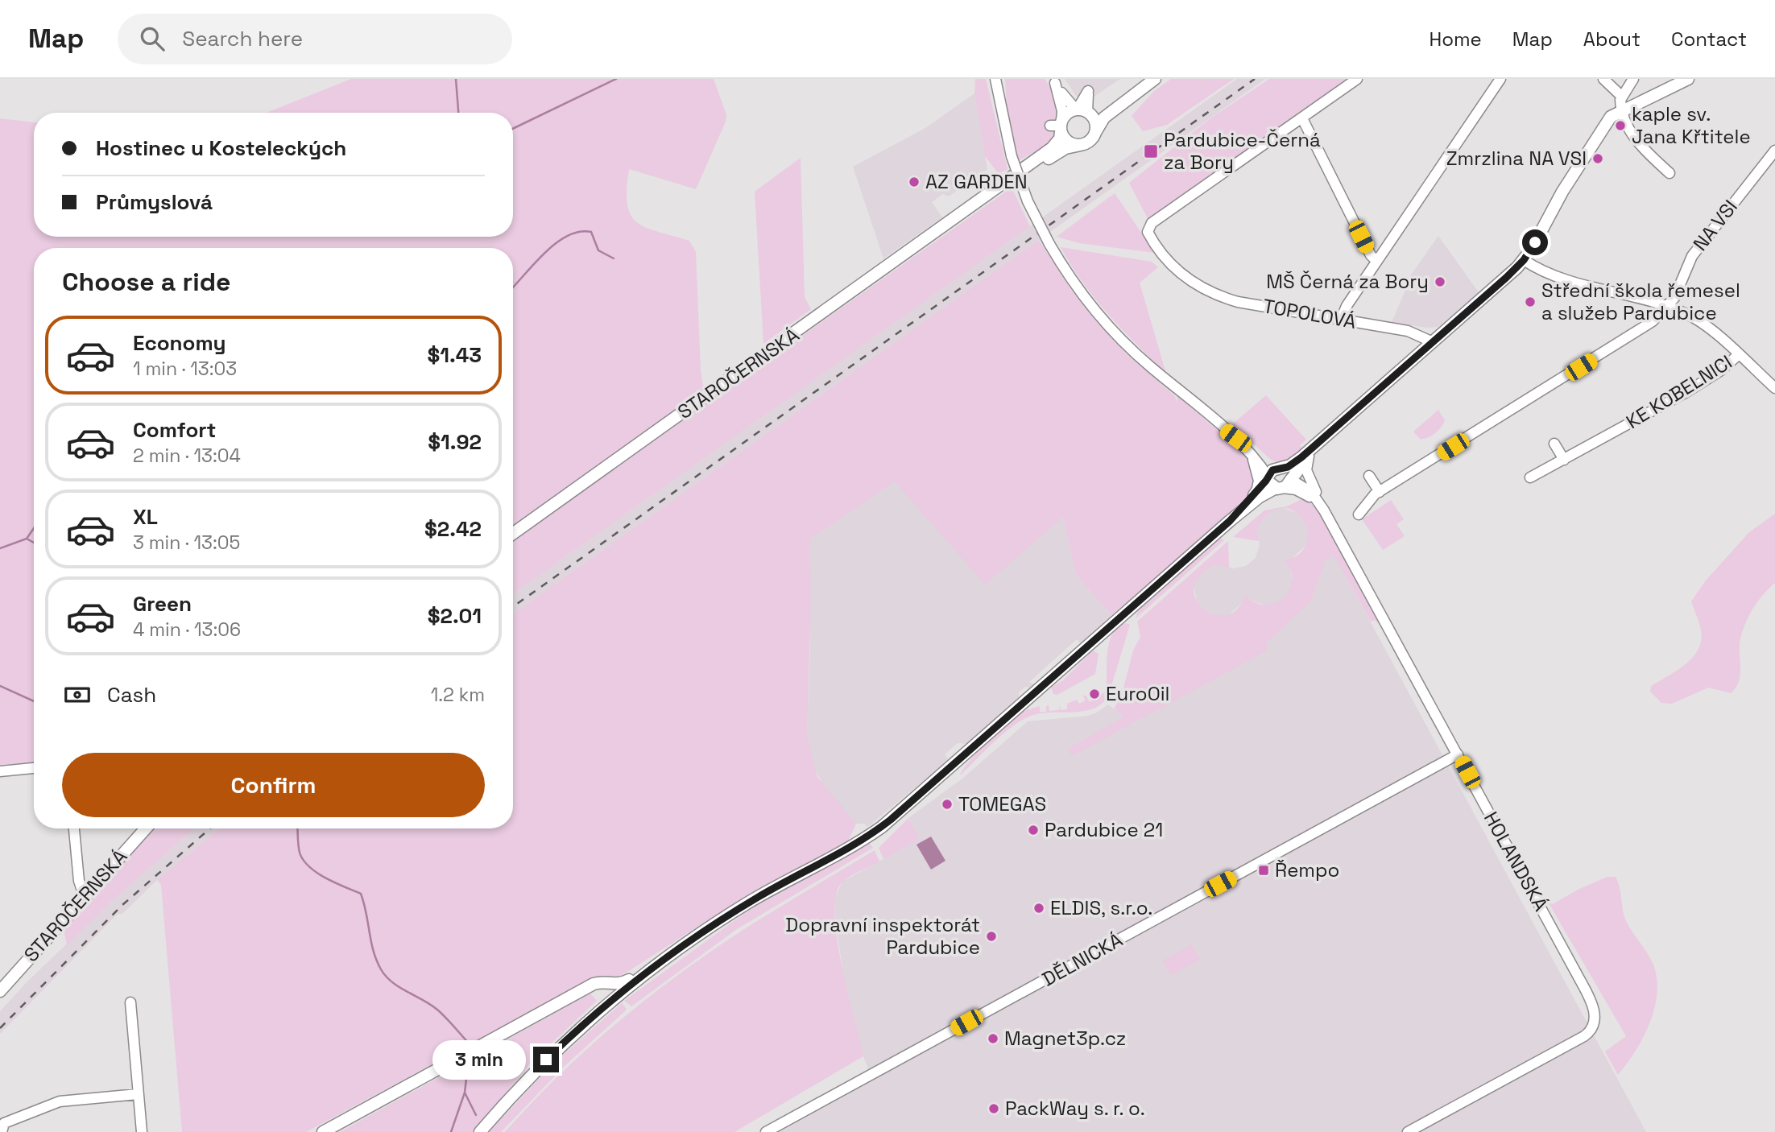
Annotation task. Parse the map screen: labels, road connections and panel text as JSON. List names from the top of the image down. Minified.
{"streets":{"main road":["STAROČERNSKÁ"],"street":["NA VSI","TOPOLOVÁ","KE KOBELNICI","HOLANDSKÁ","DĚLNICKÁ"]},"crossings":[["NA VSI","KE KOBELNICI"],["HOLANDSKÁ","DĚLNICKÁ"]],"places":{"other":["kaple sv. Jana Křtitele","Zmrzlina NA VSI","AZ GARDEN","MŠ Černá za Bory","Střední škola řemesel a služeb Pardubice","EuroOil","TOMEGAS","Pardubice 21","ELDIS, s.r.o.","Dopravní inspektorát Pardubice","Magnet3p.cz","PackWay s. r. o."],"transit":["Pardubice-Černá za Bory","Řempo"]},"page":{"header":"Map","search":"Search here","nav":["Home","Map","About","Contact"],"banner":["Hostinec u Kosteleckých","Průmyslová"],"heading":"Choose a ride","list":[{"name":"Economy","note":"1 min · 13:03","value":"$1.43"},{"name":"Comfort","note":"2 min · 13:04","value":"$1.92"},{"name":"XL","note":"3 min · 13:05","value":"$2.42"},{"name":"Green","note":"4 min · 13:06","value":"$2.01"}],"pay":["Cash","1.2 km"],"buttons":"Confirm","bubble":"3 min"}}
